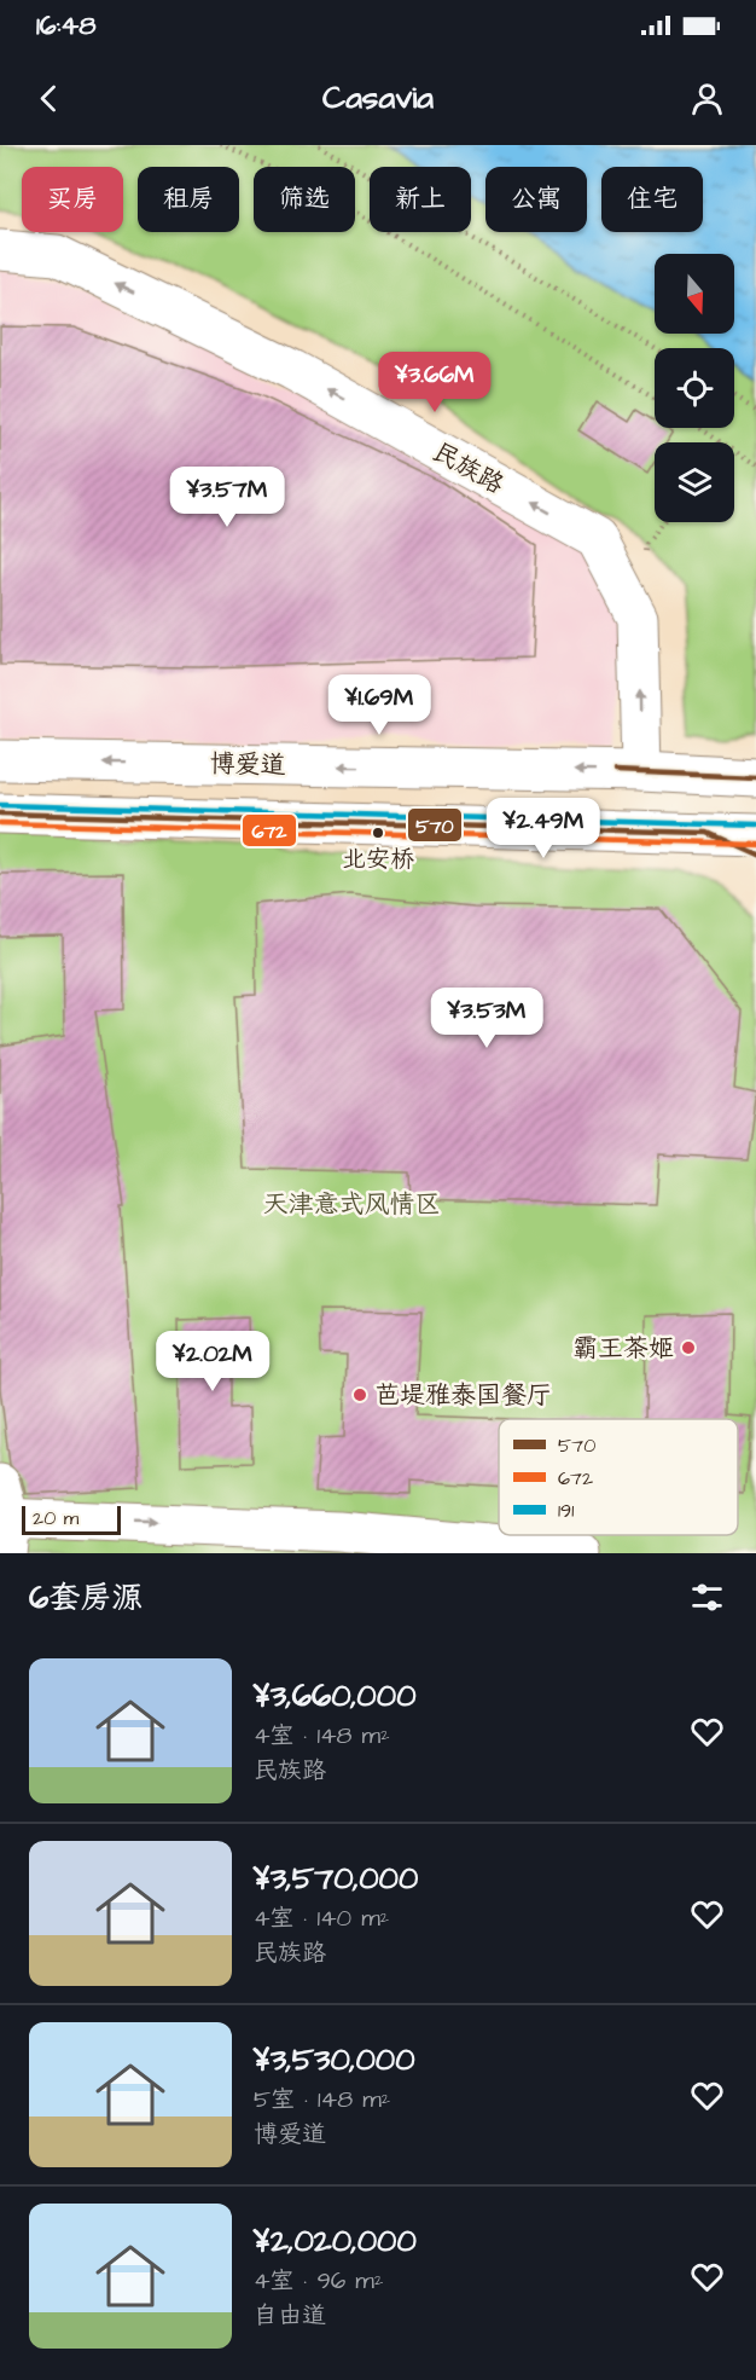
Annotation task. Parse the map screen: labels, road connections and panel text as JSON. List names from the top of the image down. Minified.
{"streets":{"main road":["民族路","博爱道"]},"crossings":[["民族路","博爱道"]],"one_way":["民族路"],"parks":["天津意式风情区"],"places":["北安桥","霸王茶姬","芭堤雅泰国餐厅"],"lines":["transit line 570","transit line 191","transit line 672"],"legend":["570","672","191"],"scale_bar":"20 m","north":"bottom","page":{"status":"16:48","header":"Casavia","chip":["买房","租房","筛选","新上","公寓","住宅"],"price":["¥3.66M","¥3.57M","¥1.69M","¥2.49M","¥3.53M","¥2.02M"],"scale":"20 m","heading":"6套房源","list":[{"name":"¥3,660,000","note":"4室 · 148 m² · 民族路"},{"name":"¥3,570,000","note":"4室 · 140 m² · 民族路"},{"name":"¥3,530,000","note":"5室 · 148 m² · 博爱道"},{"name":"¥2,020,000","note":"4室 · 96 m² · 自由道"}]}}
